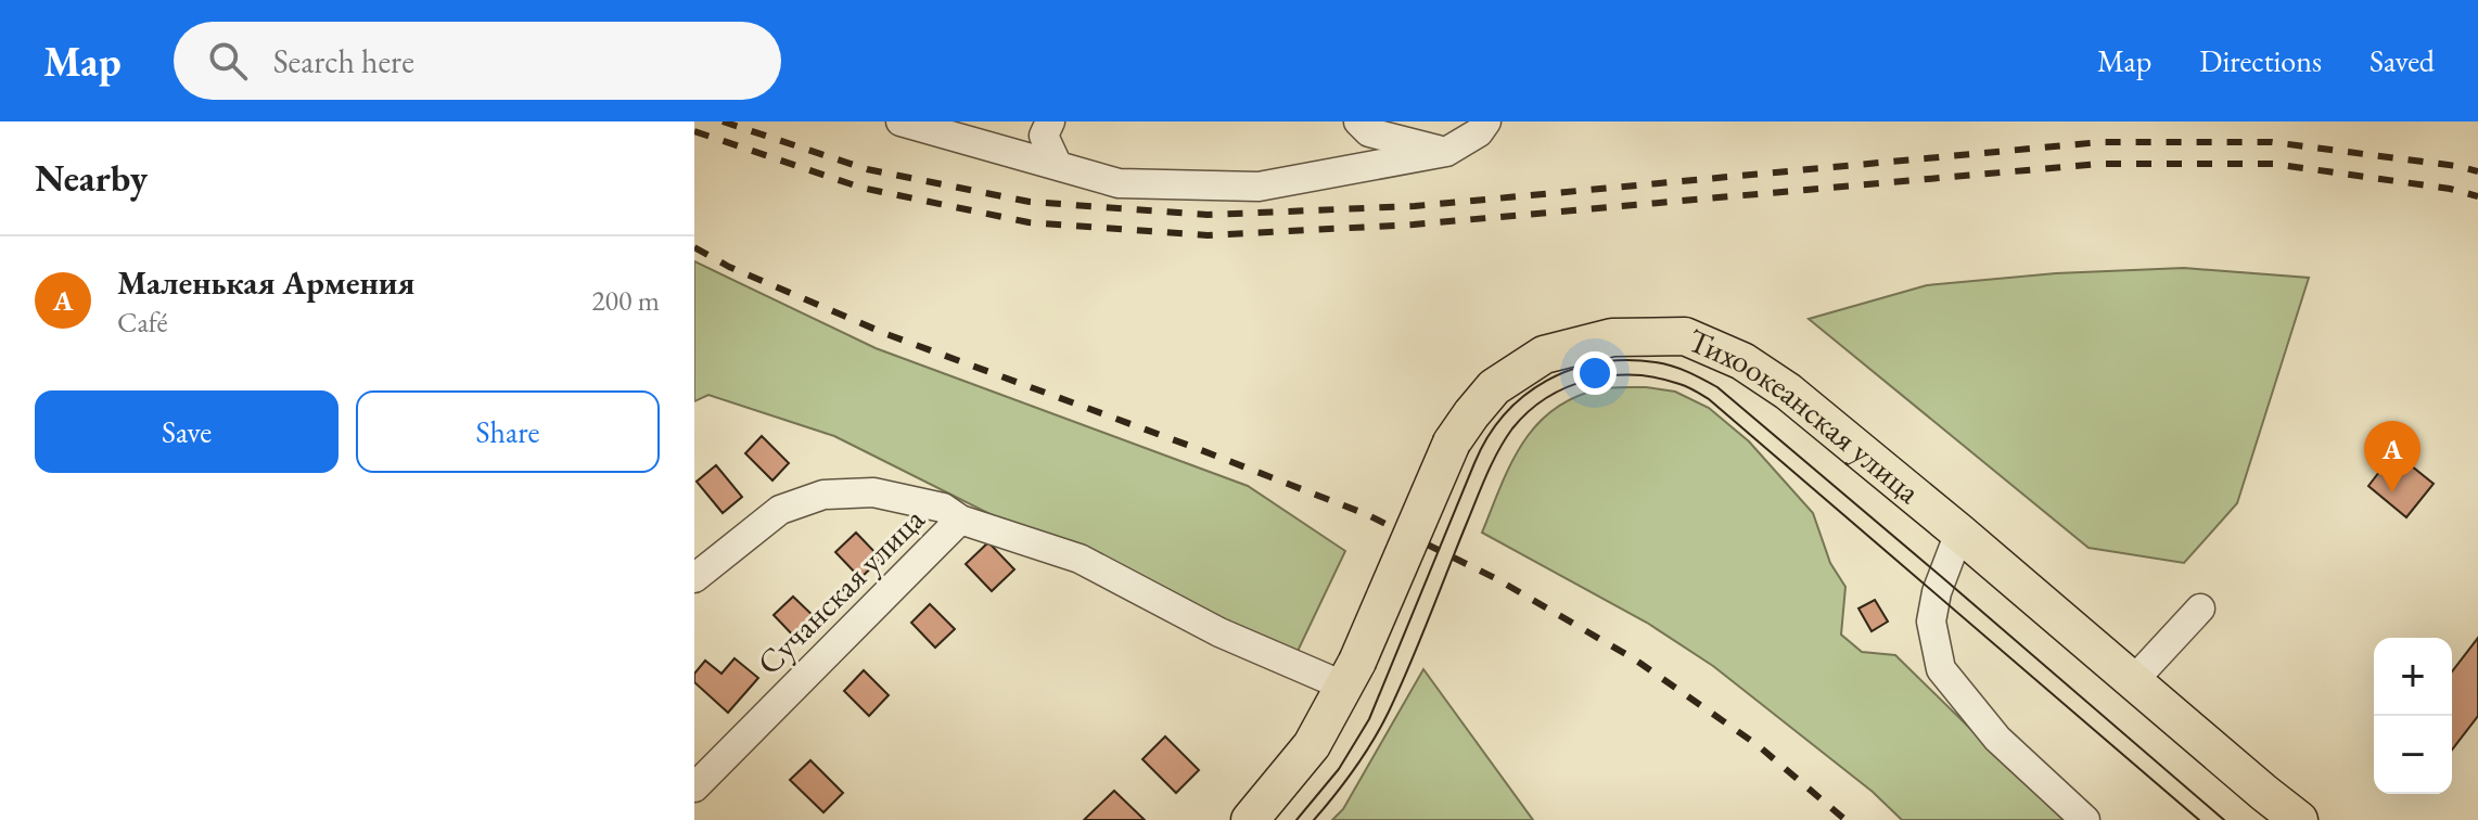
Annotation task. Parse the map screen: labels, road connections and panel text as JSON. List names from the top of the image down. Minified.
{"streets":{"main road":["Тихоокеанская улица"],"street":["Сучанская улица"]},"crossings":[["Тихоокеанская улица","Сучанская улица"]],"page":{"header":"Map","search":"Search here","nav":["Map","Directions","Saved"],"heading":"Nearby","list":[{"mark":"A","name":"Маленькая Армения","note":"Café","value":"200 m"}],"buttons":["Save","Share"],"pins":"A","map_buttons":["+","−"]}}
